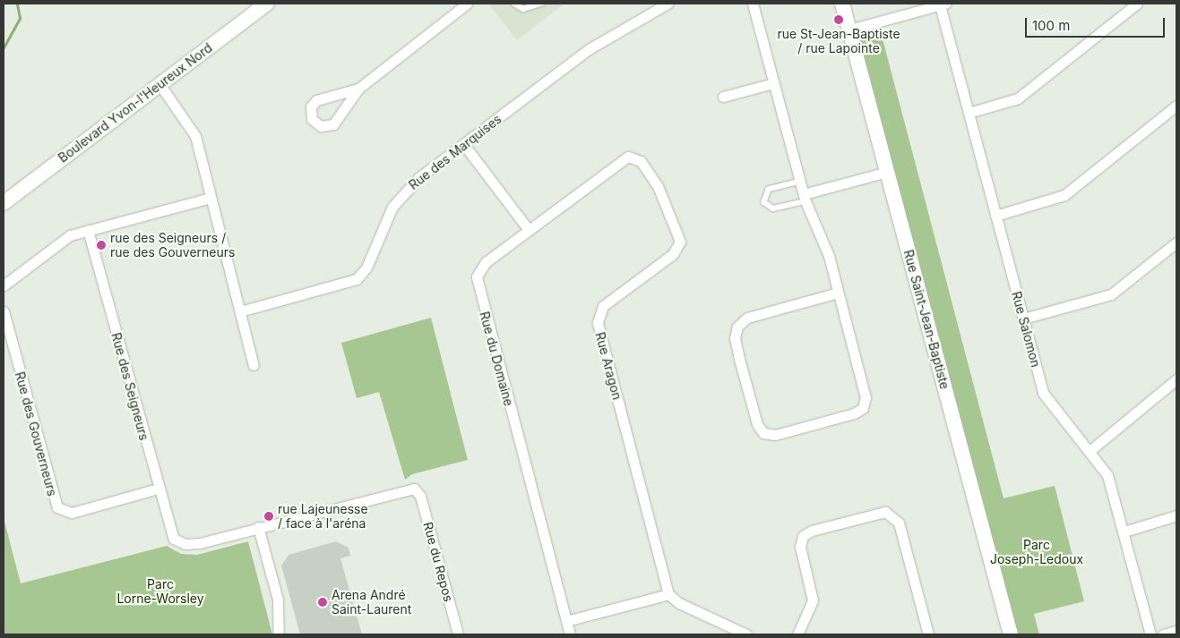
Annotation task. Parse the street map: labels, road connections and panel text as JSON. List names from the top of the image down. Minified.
{"streets":{"street":["Boulevard Yvon-l'Heureux Nord","Rue des Marquises","Rue Saint-Jean-Baptiste","Rue Salomon","Rue du Domaine","Rue Aragon","Rue des Seigneurs","Rue des Gouverneurs","Rue du Repos"]},"crossings":[["Rue du Domaine","Rue Aragon"],["Rue des Seigneurs","Rue des Gouverneurs"],["Rue des Seigneurs","Rue du Repos"]],"parks":["Parc Joseph-Ledoux","Parc Lorne-Worsley"],"places":["rue St-Jean-Baptiste / rue Lapointe","rue des Seigneurs / rue des Gouverneurs","rue Lajeunesse / face à l'aréna","Arena André Saint-Laurent"],"scale_bar":"100 m"}
